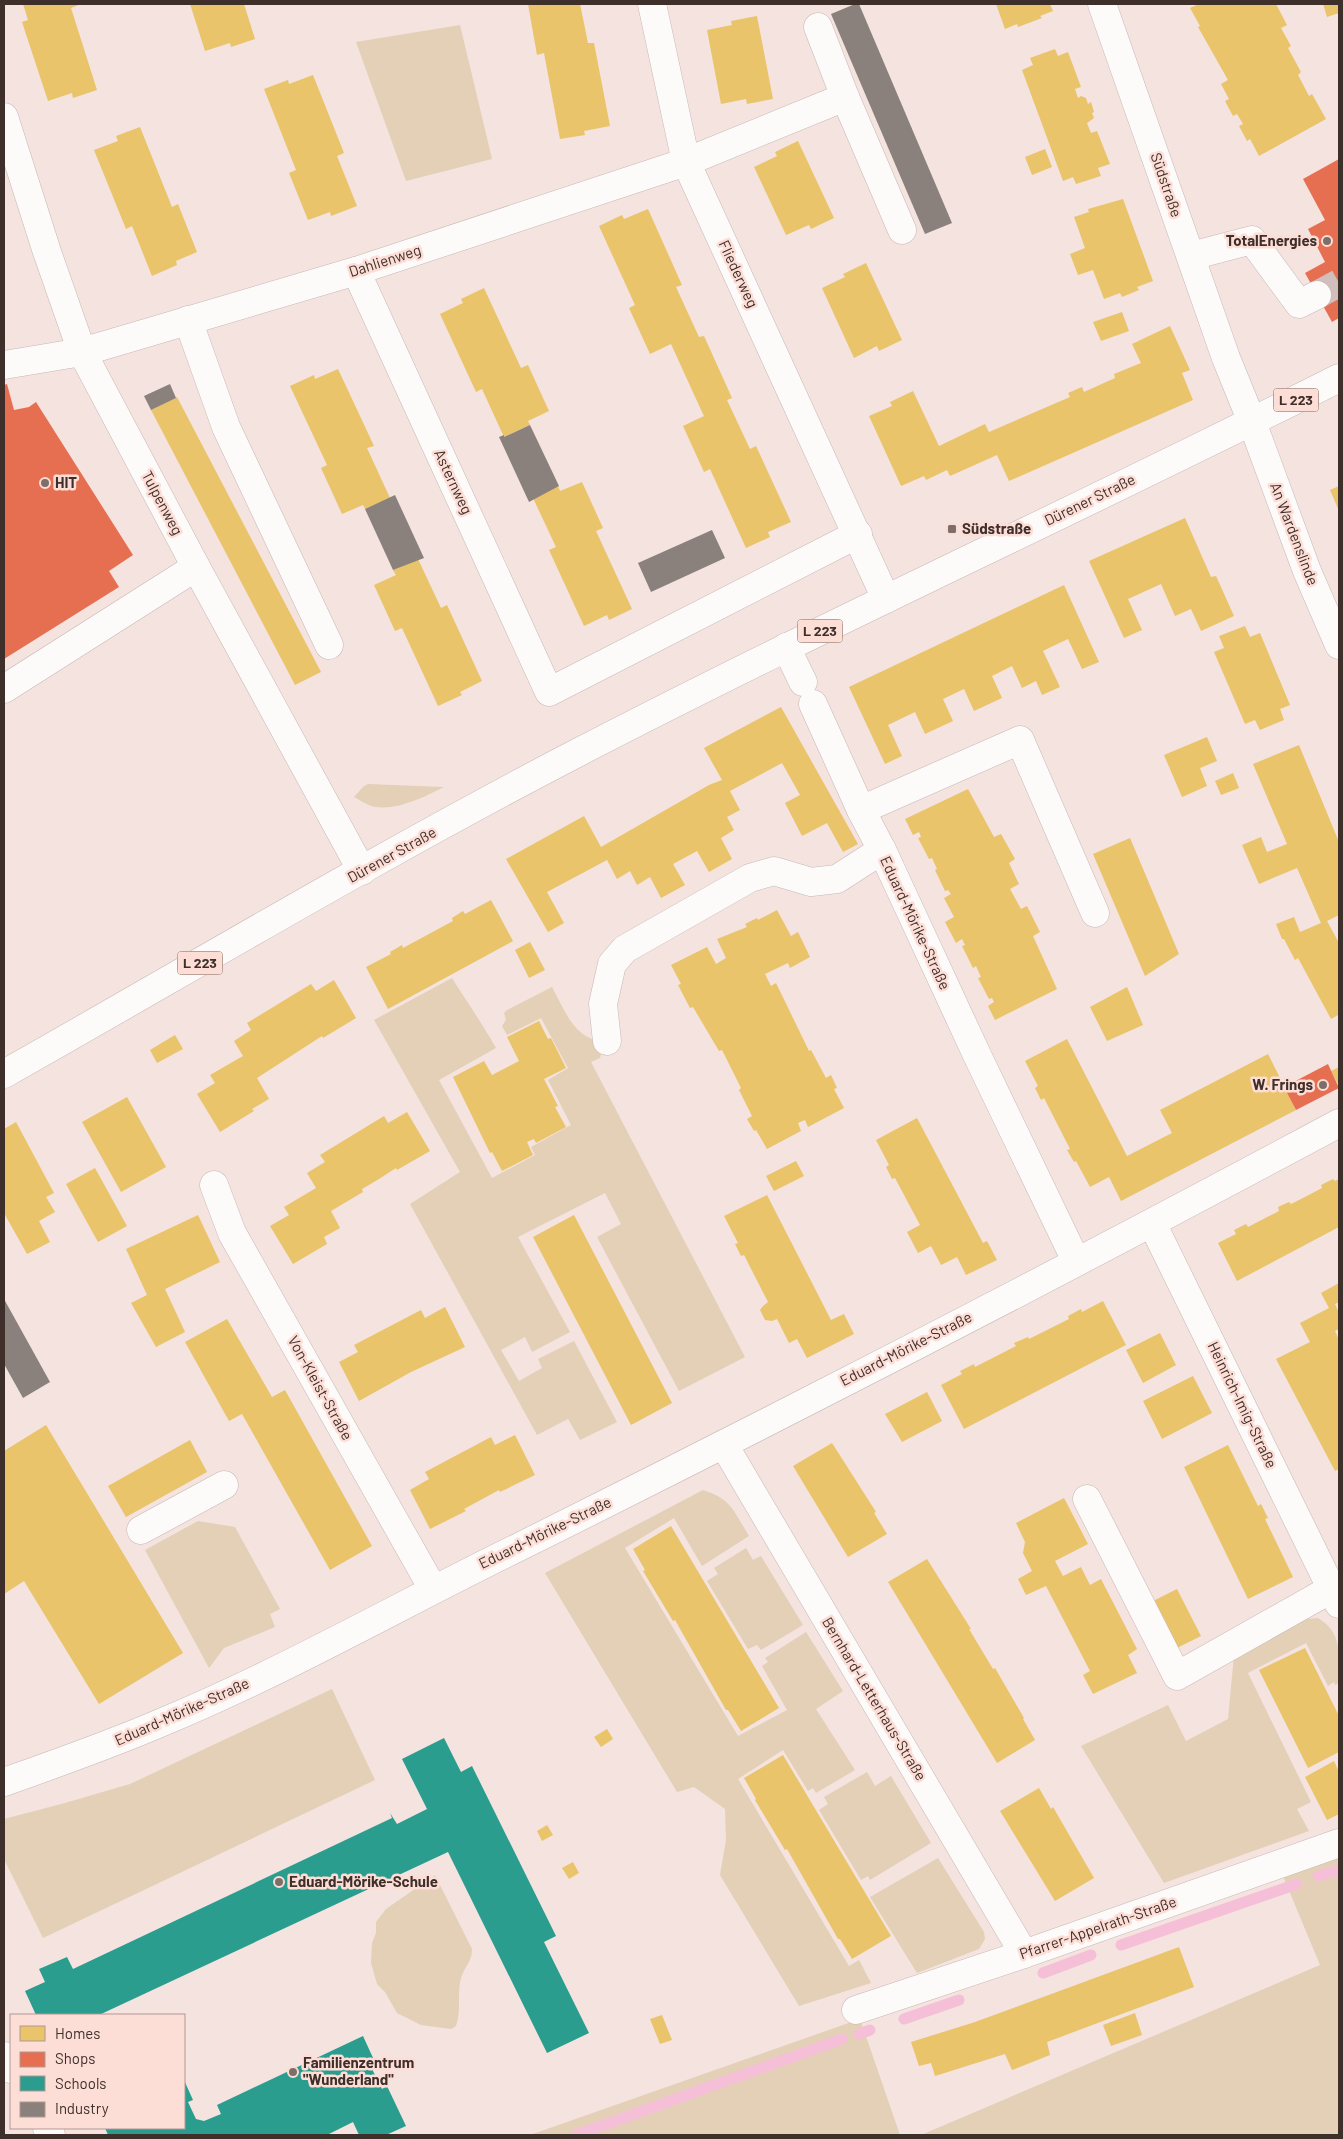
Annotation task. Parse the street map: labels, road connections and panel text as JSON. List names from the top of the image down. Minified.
{"streets":{"street":["Südstraße","Dahlienweg","Fliederweg","L 223","Asternweg","Dürener Straße","Tulpenweg","An Wardenslinde","Eduard-Mörike-Straße","Von-Kleist-Straße","Heinrich-Imig-Straße","Bernhard-Letterhaus-Straße","Pfarrer-Appelrath-Straße"]},"crossings":[["Südstraße","Dürener Straße"],["Südstraße","An Wardenslinde"],["Dahlienweg","Fliederweg"],["Dahlienweg","Asternweg"],["Dahlienweg","Tulpenweg"],["Fliederweg","Asternweg"],["Fliederweg","Dürener Straße"],["Dürener Straße","Tulpenweg"],["Dürener Straße","An Wardenslinde"],["Eduard-Mörike-Straße","Von-Kleist-Straße"],["Eduard-Mörike-Straße","Heinrich-Imig-Straße"],["Eduard-Mörike-Straße","Bernhard-Letterhaus-Straße"],["Bernhard-Letterhaus-Straße","Pfarrer-Appelrath-Straße"]],"places":{"other":["TotalEnergies","HIT","W. Frings","Eduard-Mörike-Schule","Familienzentrum \"Wunderland\""],"transit":["Südstraße"]},"legend":["Homes","Shops","Schools","Industry"]}
